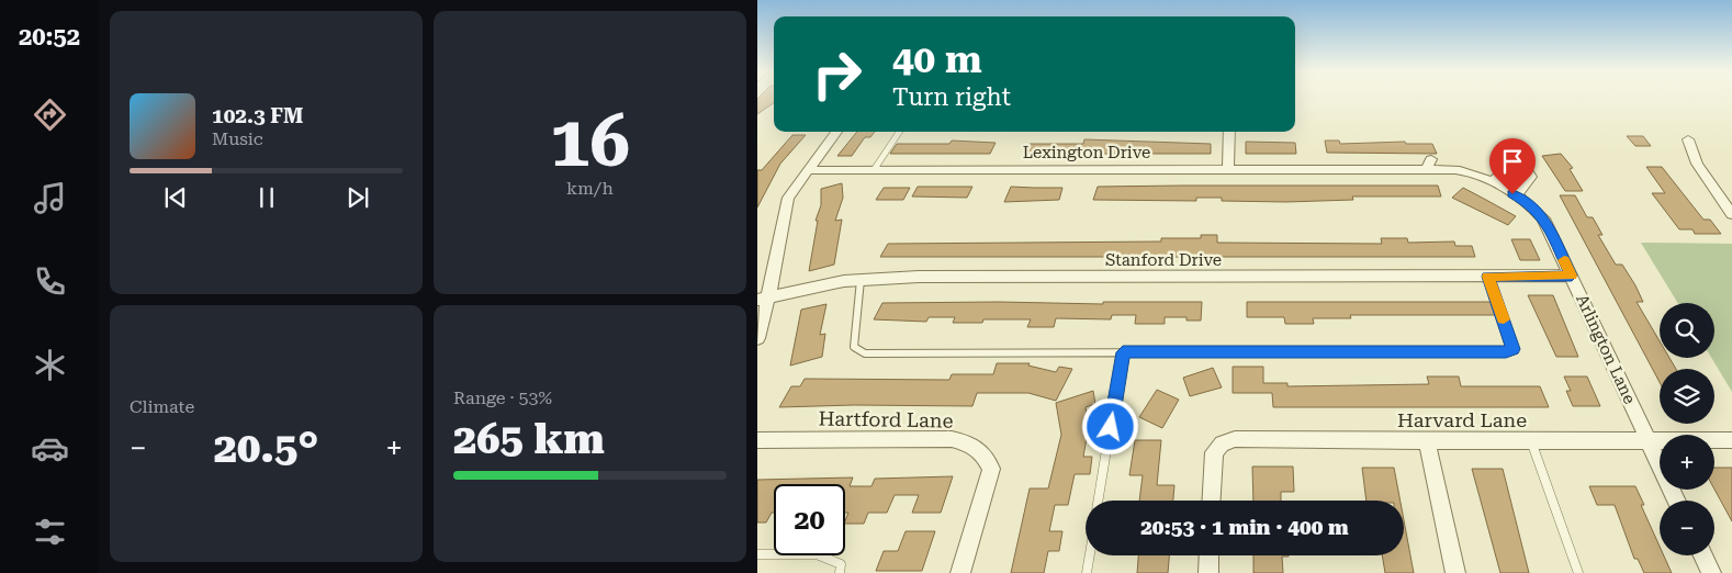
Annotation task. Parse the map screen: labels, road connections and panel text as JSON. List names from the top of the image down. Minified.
{"streets":{"street":["Lexington Drive","Stanford Drive","Arlington Lane","Hartford Lane","Harvard Lane"]},"crossings":[["Lexington Drive","Arlington Lane"],["Stanford Drive","Arlington Lane"],["Arlington Lane","Harvard Lane"]],"page":{"tabs":"20:52","tile":[["16","km/h"],"Climate",["Range · 53%","265 km"]],"turn":["40 m","Turn right"],"song":["102.3 FM","Music"],"map_buttons":["+","−"],"heat":["−","20.5°","+"],"limit":"20","trip":"20:53 · 1 min · 400 m"}}
